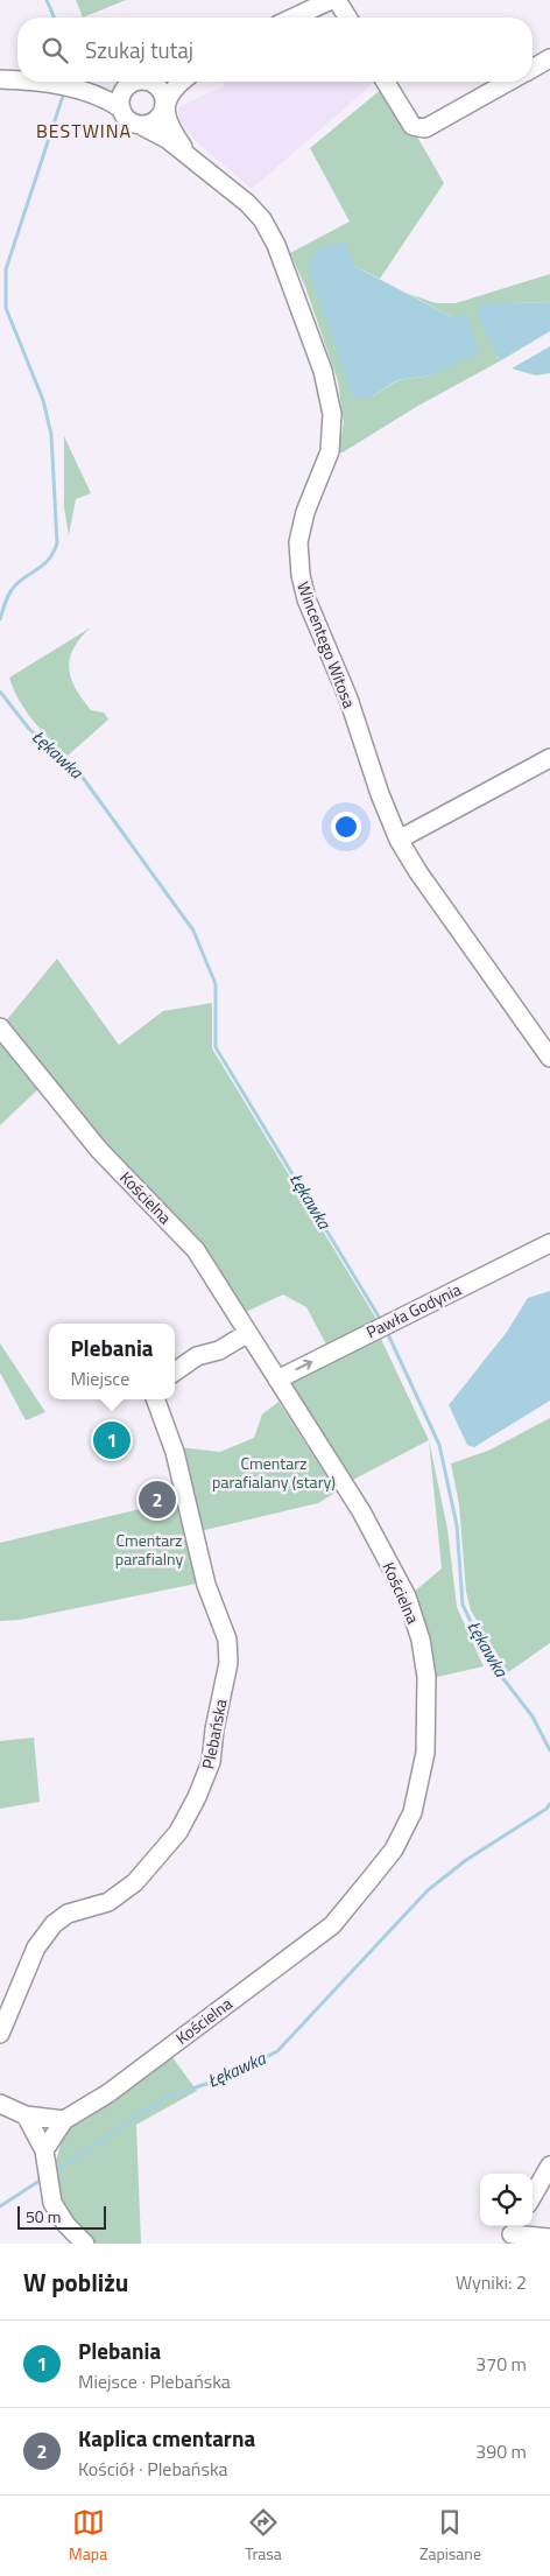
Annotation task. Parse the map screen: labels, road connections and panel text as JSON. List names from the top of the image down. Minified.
{"streets":{"street":["Wincentego Witosa","Kościelna","Pawła Godynia","Plebańska"]},"crossings":[["Kościelna","Pawła Godynia"]],"one_way":["Pawła Godynia"],"districts":["BESTWINA"],"water":["Łękawka"],"parks":["Cmentarz parafialany (stary)","Cmentarz parafialny"],"scale_bar":"50 m","page":{"search":"Szukaj tutaj","popup":["Plebania","Miejsce"],"pins":["1","2"],"scale":"50 m","heading":["W pobliżu","Wyniki: 2"],"list":[{"mark":"1","name":"Plebania","note":"Miejsce · Plebańska","value":"370 m"},{"mark":"2","name":"Kaplica cmentarna","note":"Kościół · Plebańska","value":"390 m"}],"nav":["Mapa","Trasa","Zapisane"]}}
